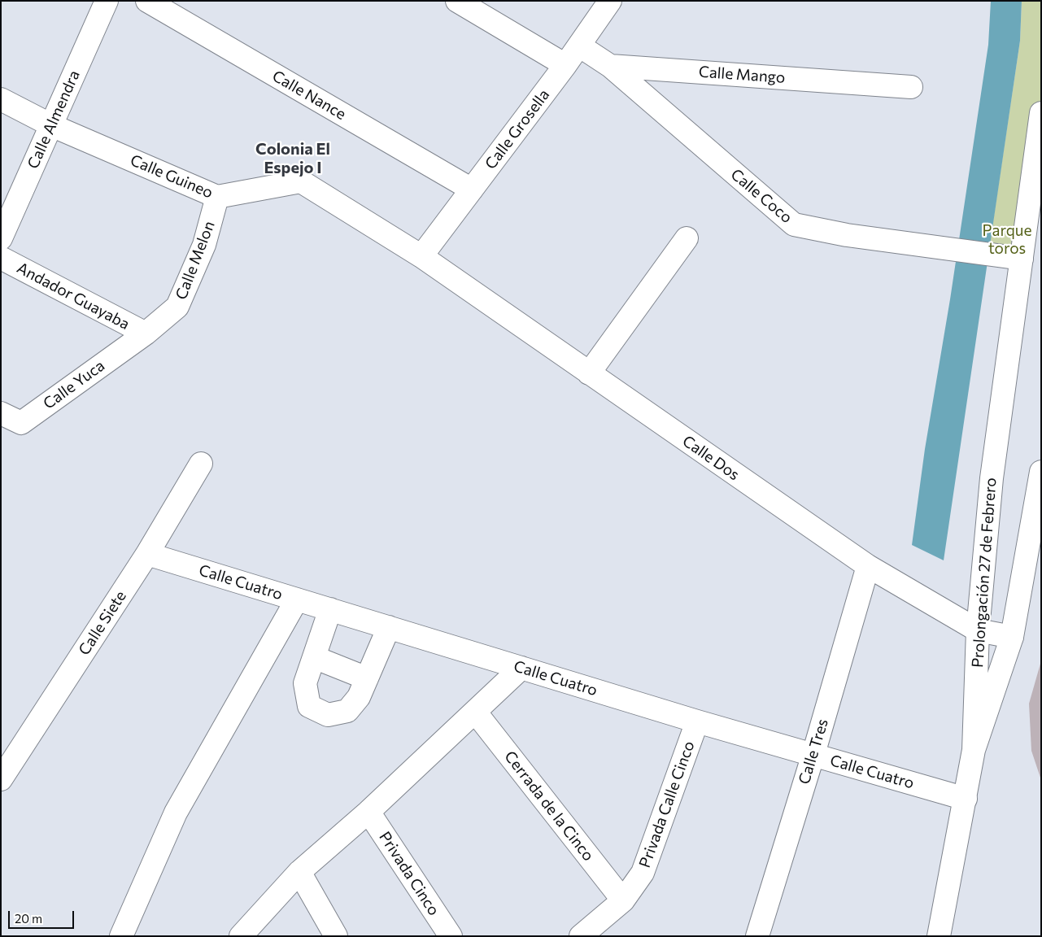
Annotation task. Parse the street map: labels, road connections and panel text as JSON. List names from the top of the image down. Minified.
{"streets":{"street":["Calle Mango","Calle Nance","Calle Almendra","Calle Grosella","Calle Guineo","Calle Coco","Calle Melon","Andador Guayaba","Calle Yuca","Calle Dos","Prolongación 27 de Febrero","Calle Cuatro","Calle Siete","Calle Tres","Privada Calle Cinco","Cerrada de la Cinco","Privada Cinco"]},"crossings":[["Calle Mango","Calle Grosella"],["Calle Mango","Calle Coco"],["Calle Nance","Calle Grosella"],["Calle Almendra","Calle Guineo"],["Calle Grosella","Calle Guineo"],["Calle Grosella","Calle Dos"],["Calle Guineo","Calle Melon"],["Calle Guineo","Calle Dos"],["Calle Coco","Prolongación 27 de Febrero"],["Calle Melon","Andador Guayaba"],["Calle Melon","Calle Yuca"],["Andador Guayaba","Calle Yuca"],["Calle Dos","Prolongación 27 de Febrero"],["Calle Dos","Calle Tres"],["Calle Cuatro","Calle Siete"],["Calle Cuatro","Calle Tres"],["Calle Cuatro","Privada Calle Cinco"],["Privada Calle Cinco","Cerrada de la Cinco"]],"districts":["Colonia El Espejo I"],"parks":["Parque toros"],"scale_bar":"20 m"}
